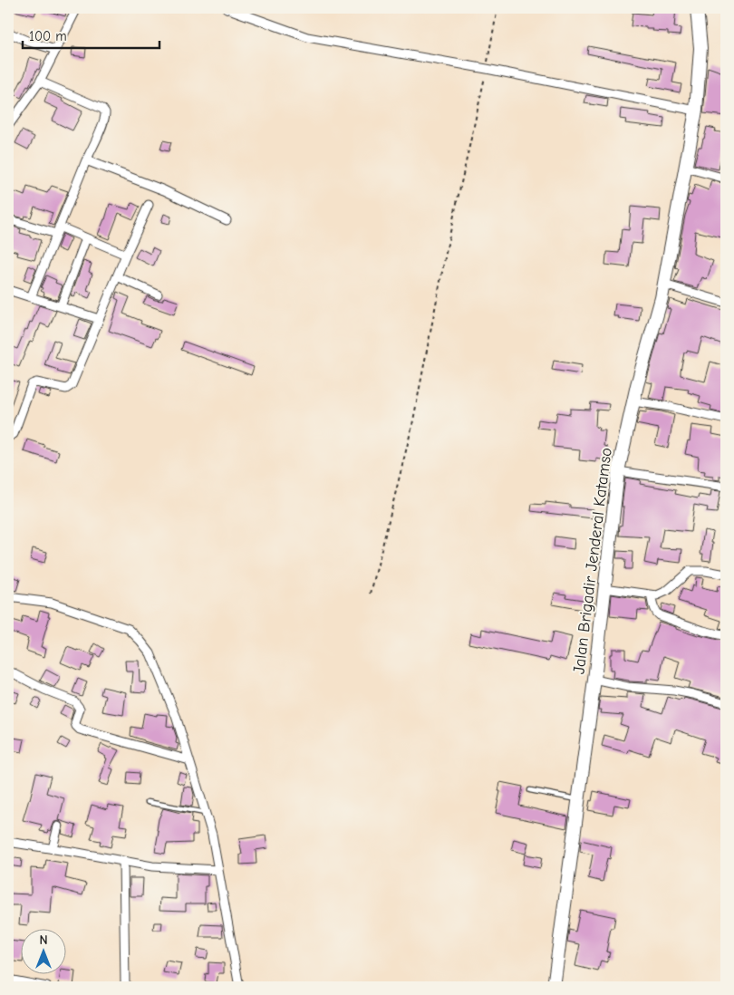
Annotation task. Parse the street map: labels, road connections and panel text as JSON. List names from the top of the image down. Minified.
{"streets":{"main road":["Jalan Brigadir Jenderal Katamso"]},"scale_bar":"100 m","north":"top"}
